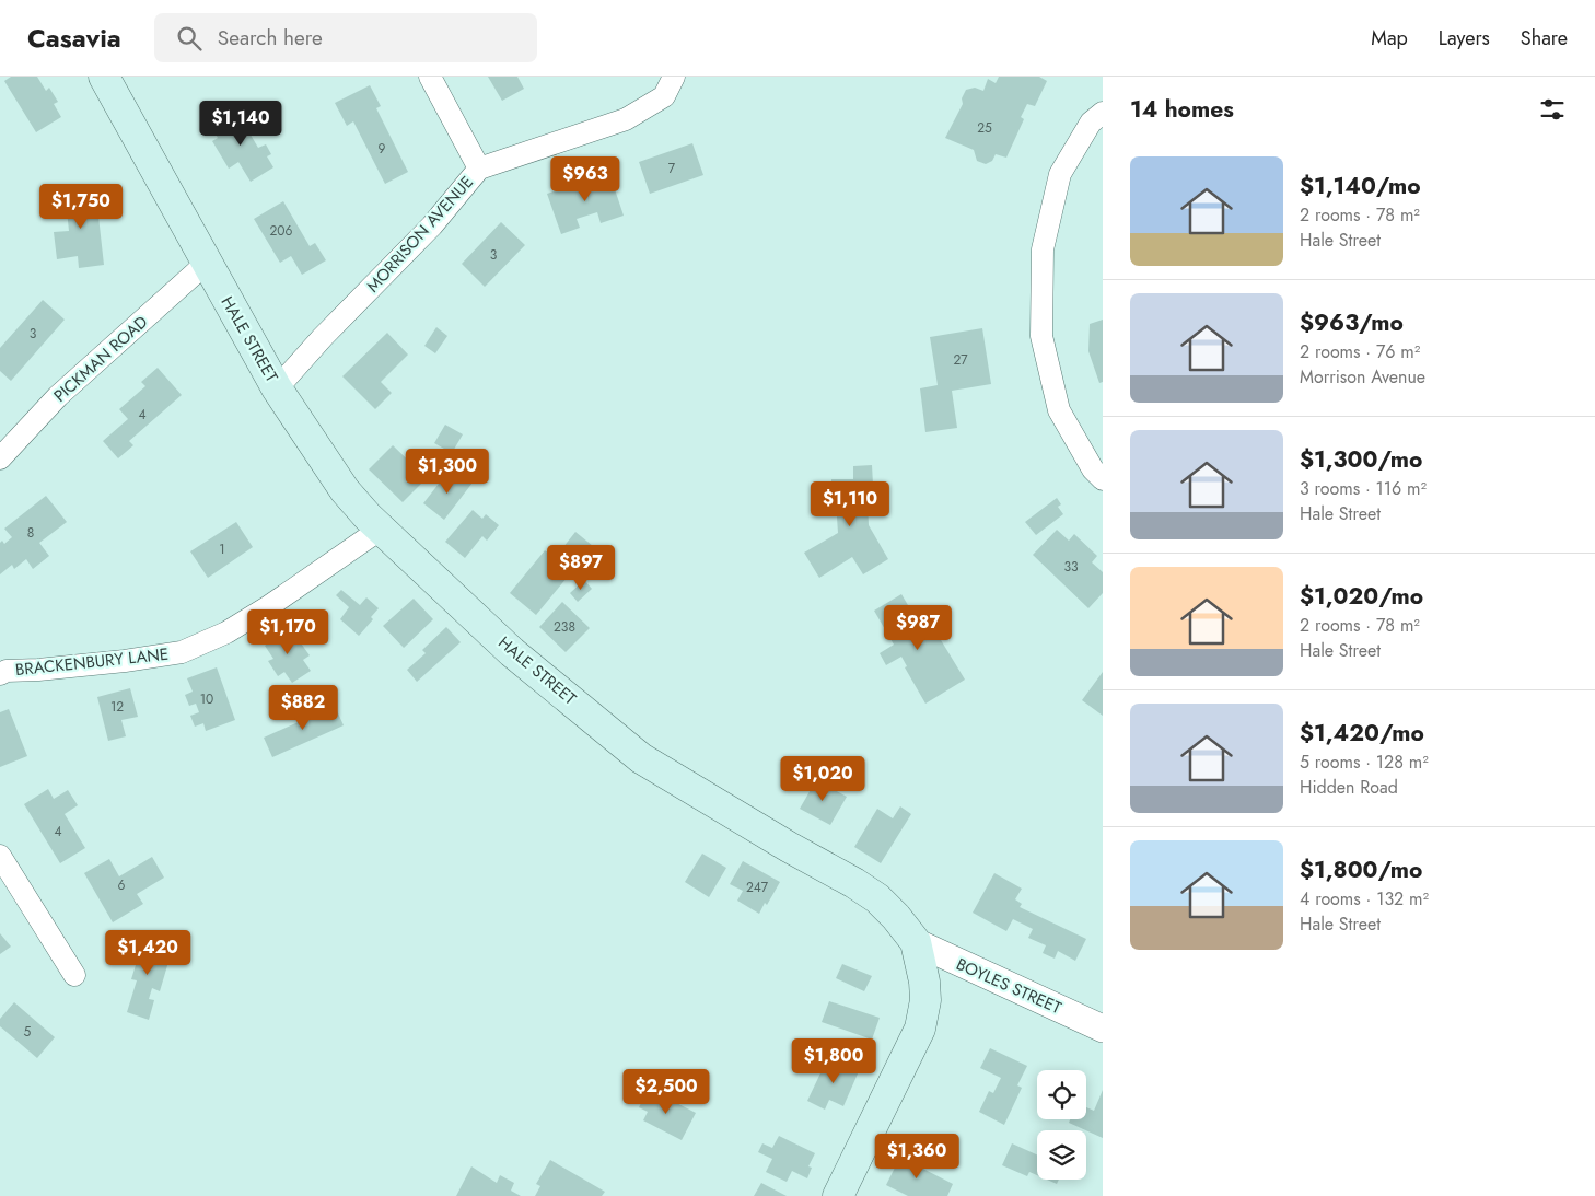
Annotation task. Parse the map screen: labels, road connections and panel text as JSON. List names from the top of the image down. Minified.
{"streets":{"main road":["HALE STREET"],"street":["MORRISON AVENUE","PICKMAN ROAD","BRACKENBURY LANE","BOYLES STREET"]},"crossings":[["MORRISON AVENUE","HALE STREET"],["HALE STREET","PICKMAN ROAD"],["HALE STREET","BRACKENBURY LANE"],["HALE STREET","BOYLES STREET"]],"house_numbers":["25","9","7","206","3","3","27","4","8","1","33","238","10","12","4","6","247","5"],"page":{"header":"Casavia","search":"Search here","nav":["Map","Layers","Share"],"heading":"14 homes","price":["$1,140","$963","$1,750","$1,300","$1,110","$897","$987","$1,170","$882","$1,020","$1,420","$1,800","$2,500","$1,360"],"list":[{"name":"$1,140/mo","note":"2 rooms · 78 m² · Hale Street"},{"name":"$963/mo","note":"2 rooms · 76 m² · Morrison Avenue"},{"name":"$1,300/mo","note":"3 rooms · 116 m² · Hale Street"},{"name":"$1,020/mo","note":"2 rooms · 78 m² · Hale Street"},{"name":"$1,420/mo","note":"5 rooms · 128 m² · Hidden Road"},{"name":"$1,800/mo","note":"4 rooms · 132 m² · Hale Street"}]}}
